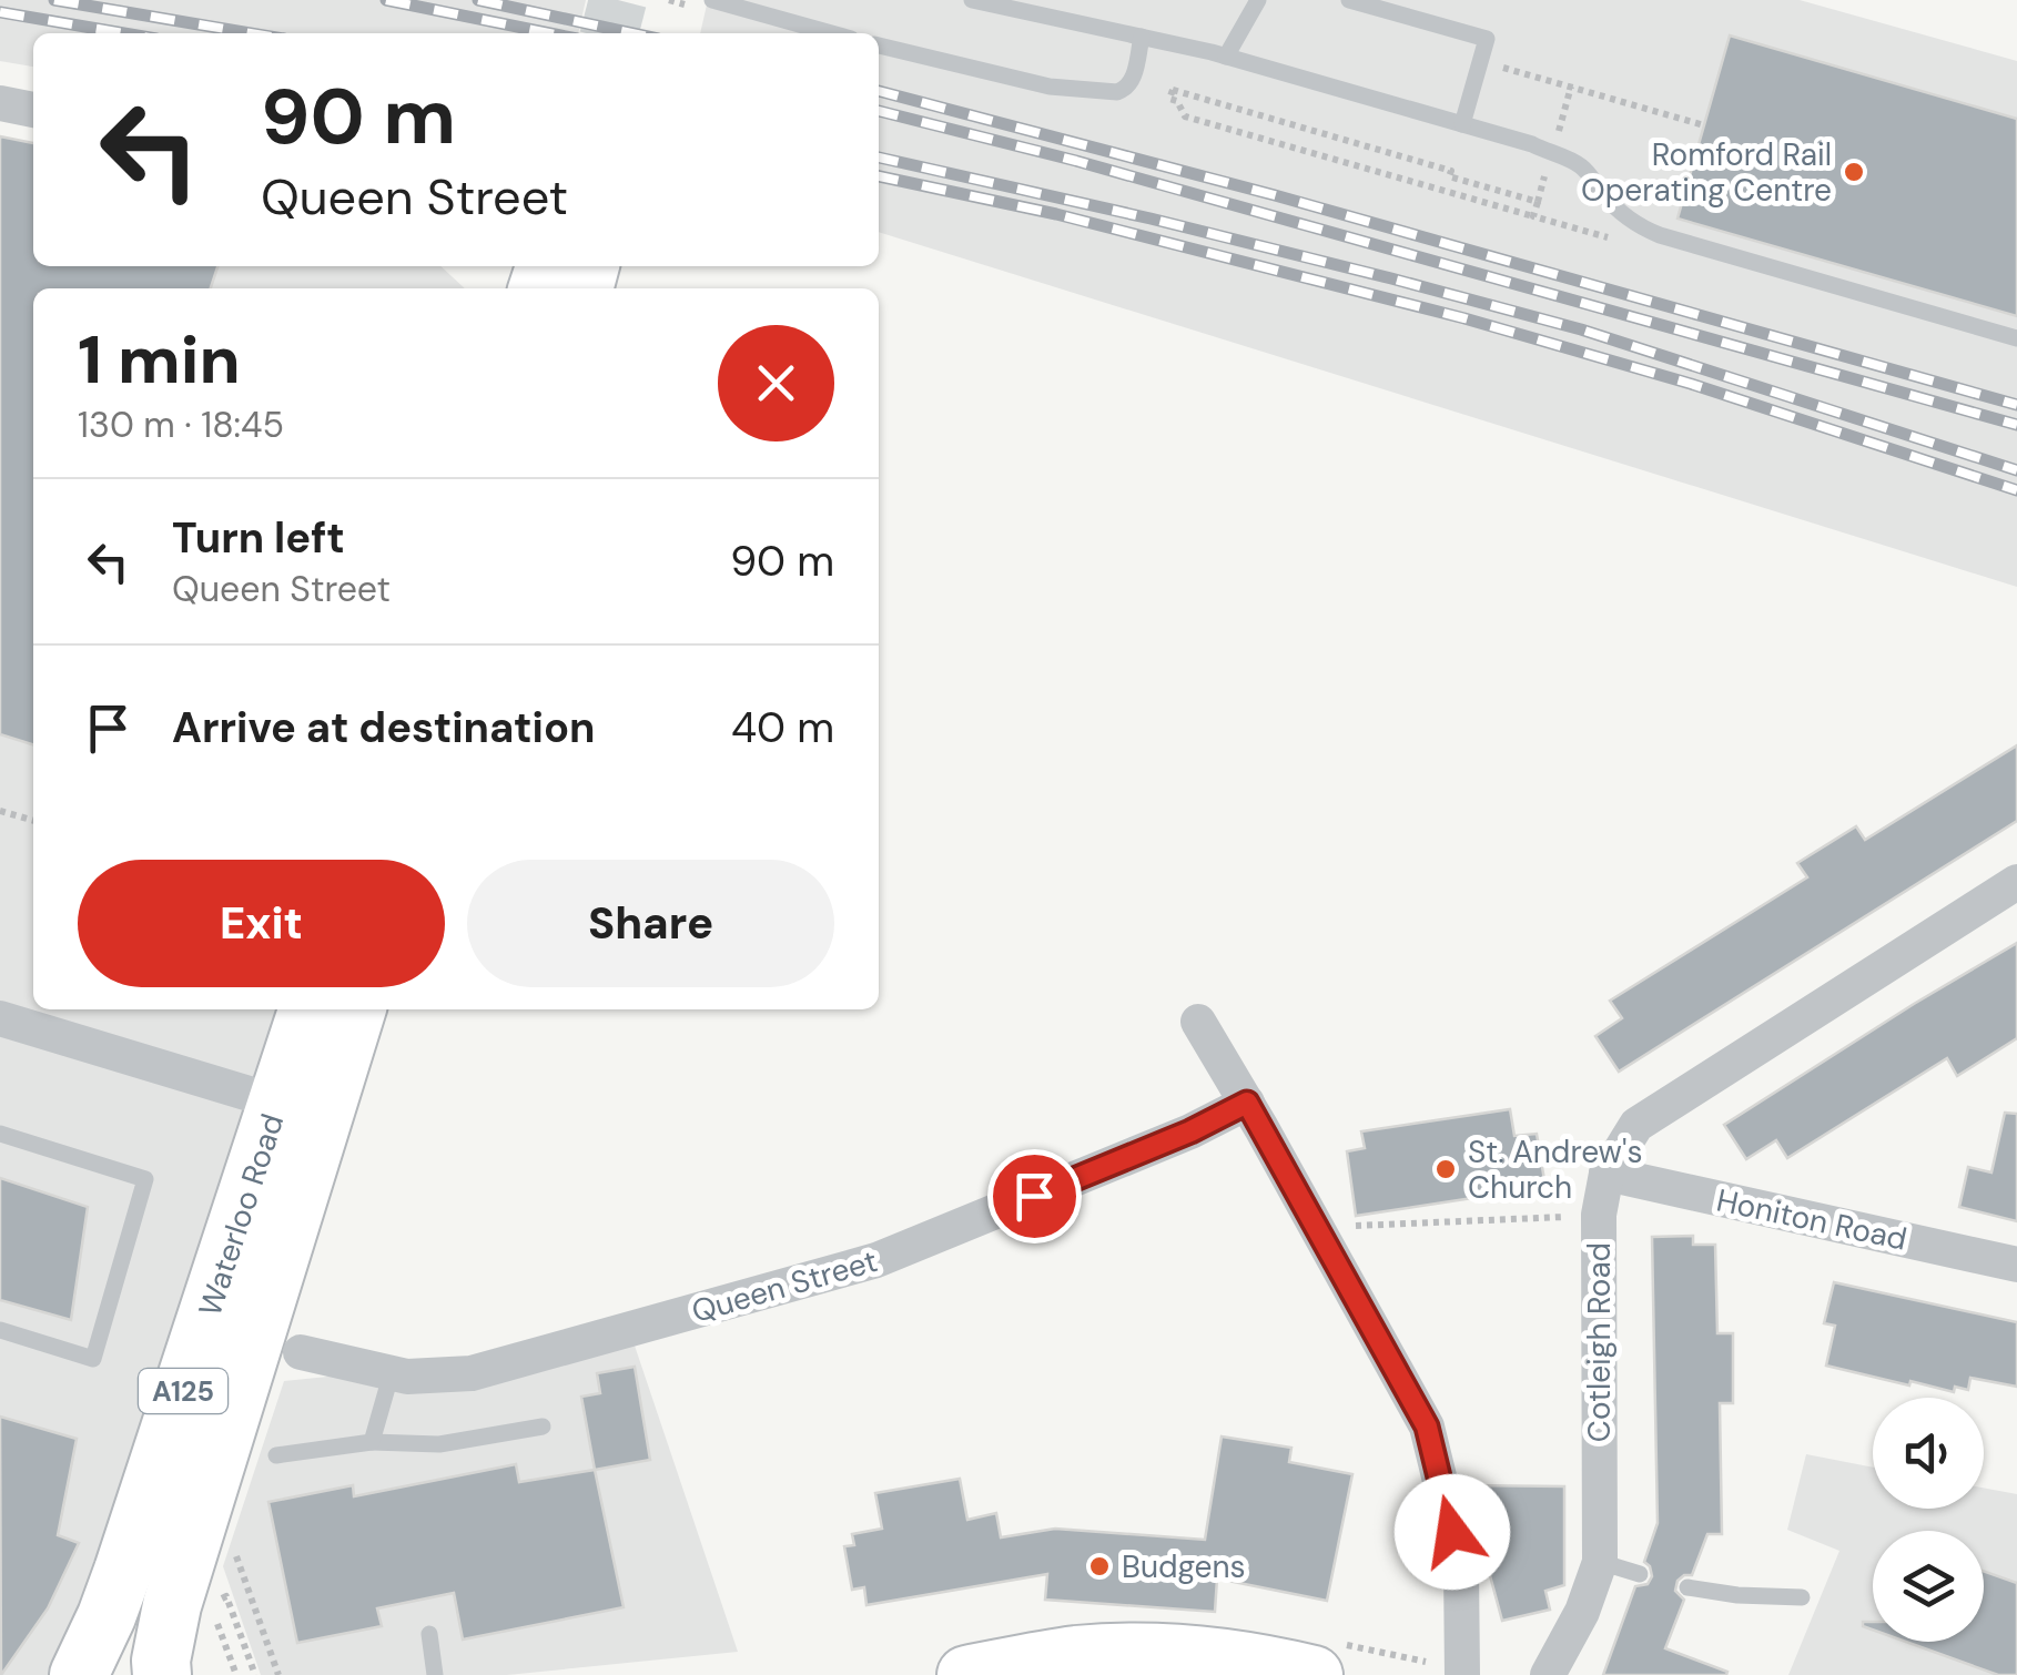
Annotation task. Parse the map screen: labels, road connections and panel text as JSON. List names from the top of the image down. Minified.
{"streets":{"main road":["Waterloo Road","A125"],"street":["Honiton Road","Queen Street","Cotleigh Road"]},"crossings":[["Honiton Road","Cotleigh Road"]],"places":["Romford Rail Operating Centre","St. Andrew's Church","Budgens"],"page":{"turn":["90 m","Queen Street"],"heading":["1 min","130 m · 18:45"],"list":[{"name":"Turn left","note":"Queen Street","value":"90 m"},{"name":"Arrive at destination","value":"40 m"}],"buttons":["Exit","Share"]}}
